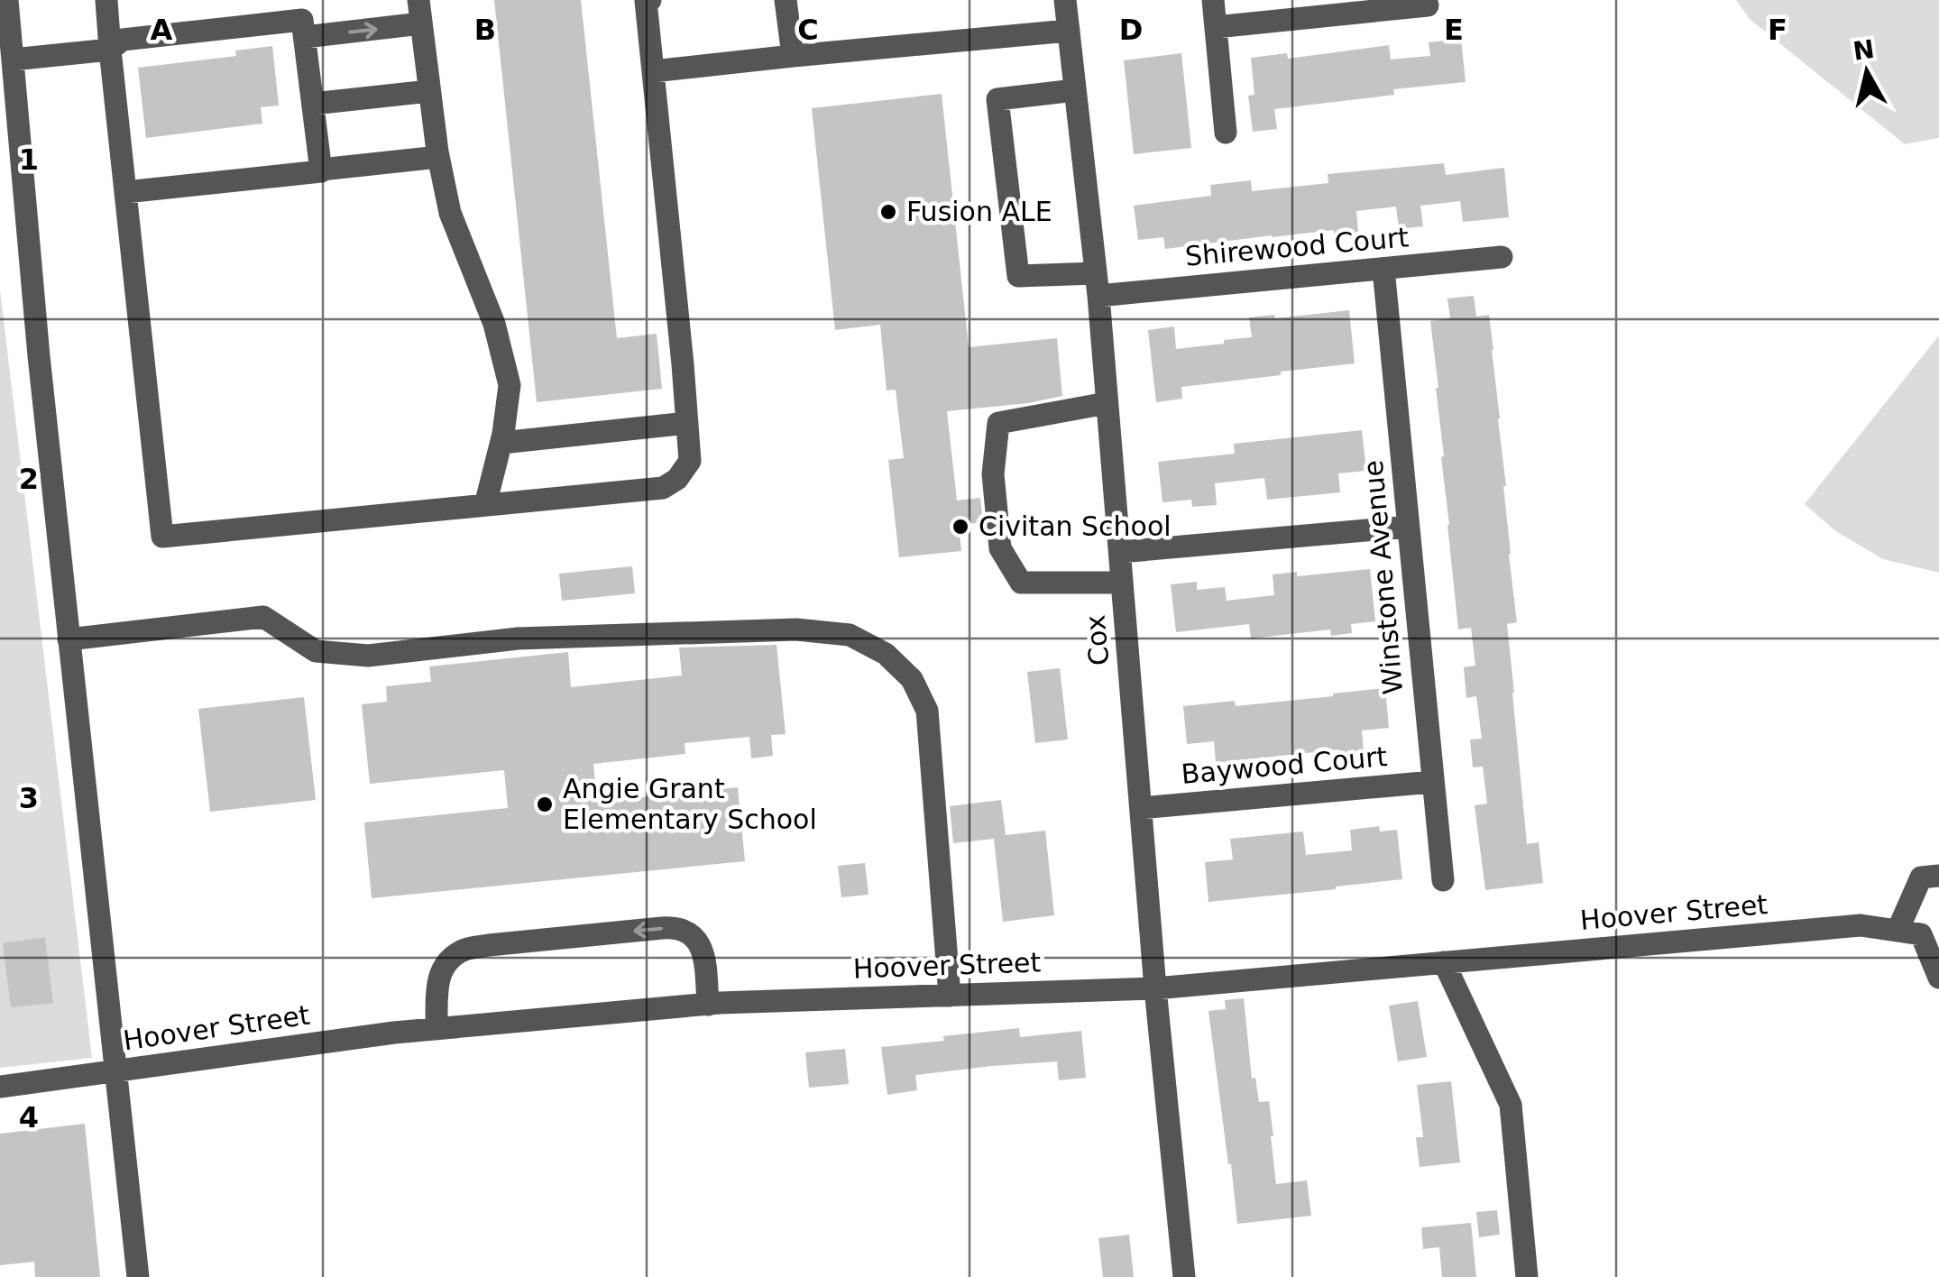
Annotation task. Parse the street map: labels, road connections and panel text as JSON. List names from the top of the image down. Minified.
{"streets":{"street":["Shirewood Court","Winstone Avenue","Cox","Baywood Court","Hoover Street"]},"crossings":[["Shirewood Court","Winstone Avenue"],["Shirewood Court","Cox"],["Winstone Avenue","Baywood Court"],["Cox","Baywood Court"],["Cox","Hoover Street"]],"places":["Fusion ALE","Civitan School","Angie Grant Elementary School"],"north":"top","grid":{"columns":["A","B","C","D","E","F"],"rows":["1","2","3","4"]}}
